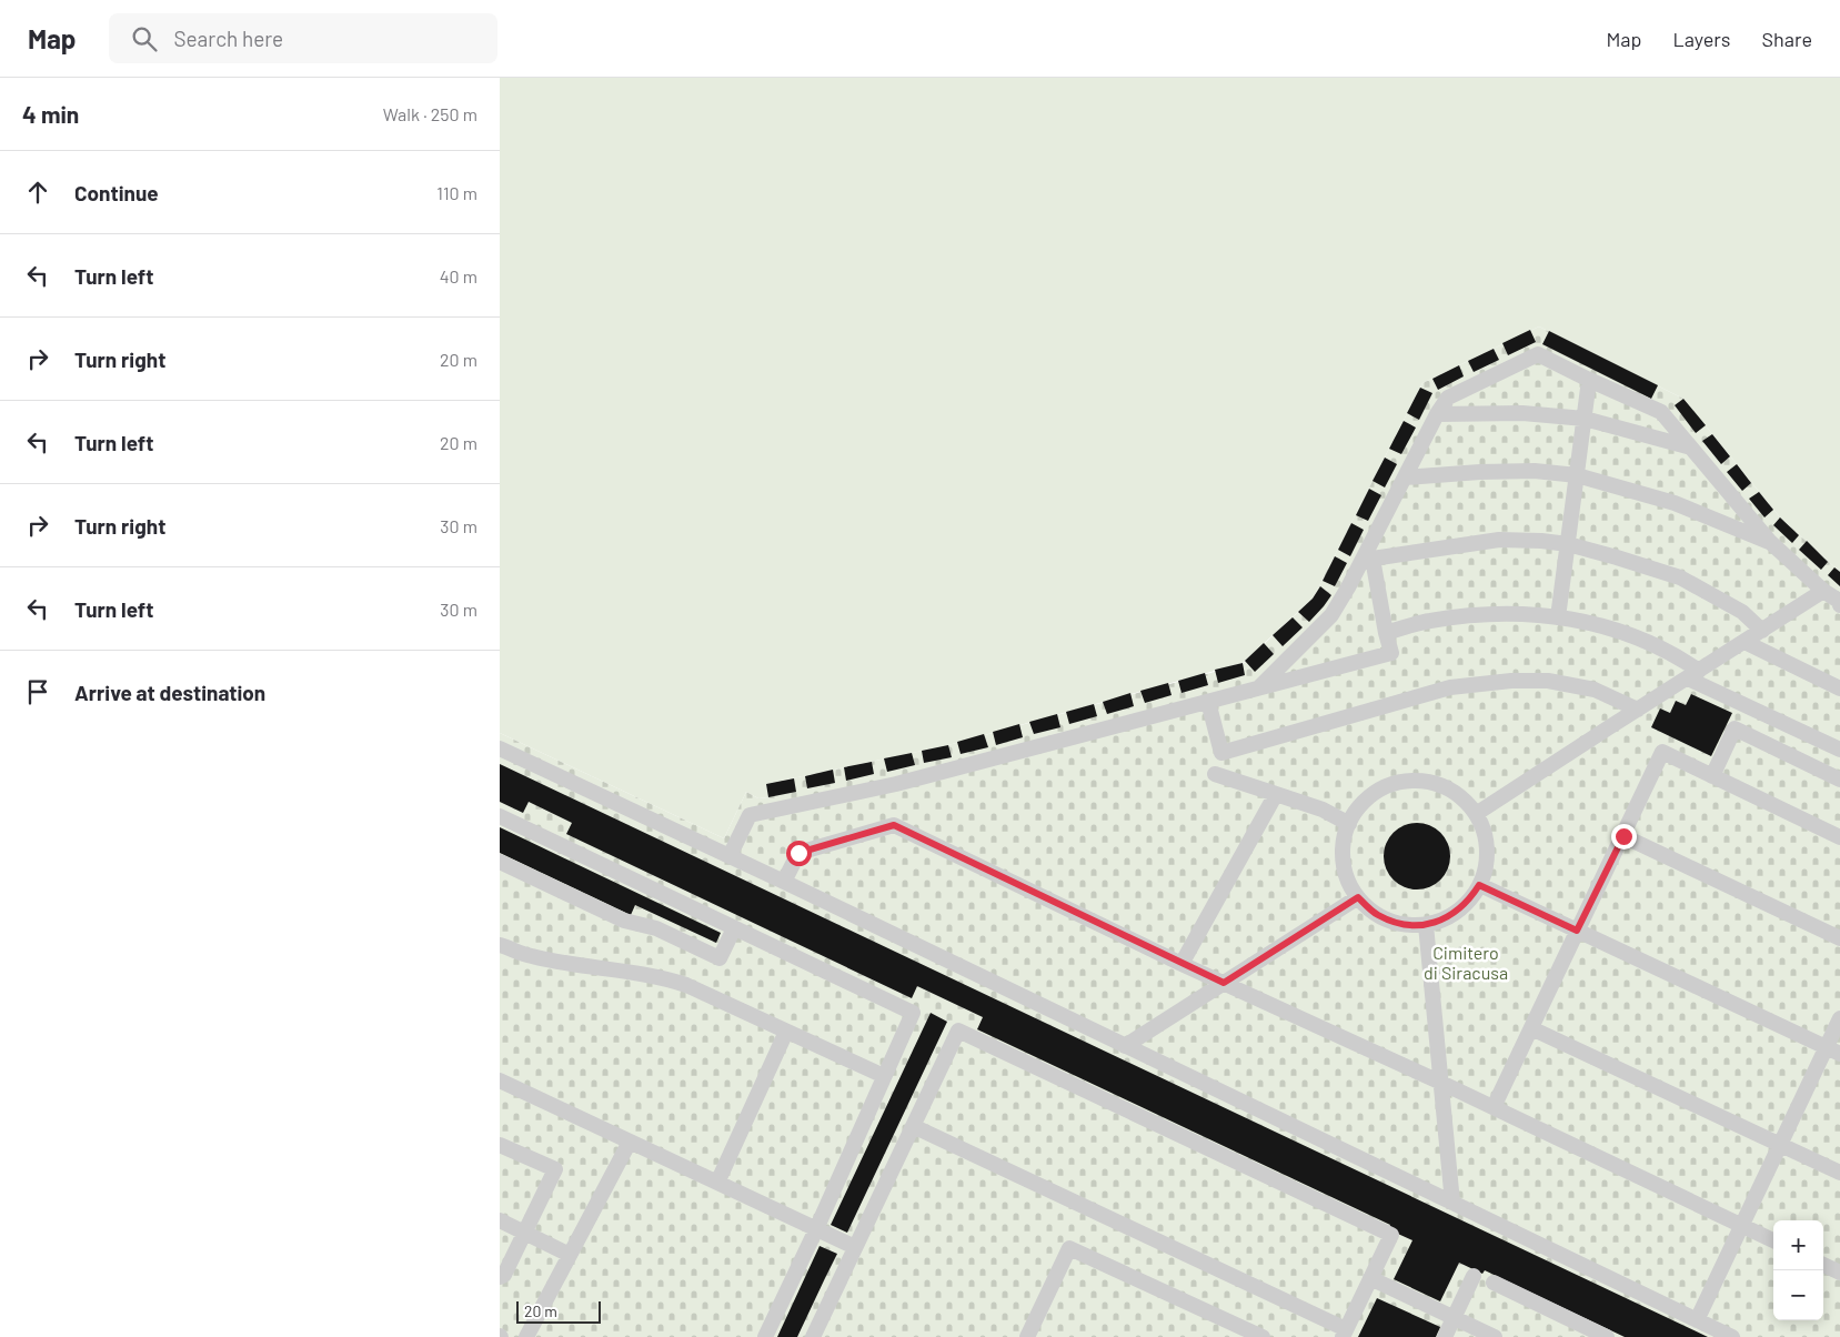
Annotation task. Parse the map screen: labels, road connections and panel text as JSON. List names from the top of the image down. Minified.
{"parks":["Cimitero di Siracusa"],"scale_bar":"20 m","page":{"header":"Map","search":"Search here","nav":["Map","Layers","Share"],"heading":["4 min","Walk · 250 m"],"list":[["Continue","110 m"],["Turn left","40 m"],["Turn right","20 m"],["Turn left","20 m"],["Turn right","30 m"],["Turn left","30 m"],"Arrive at destination"],"map_buttons":["+","−"],"scale":"20 m"}}
